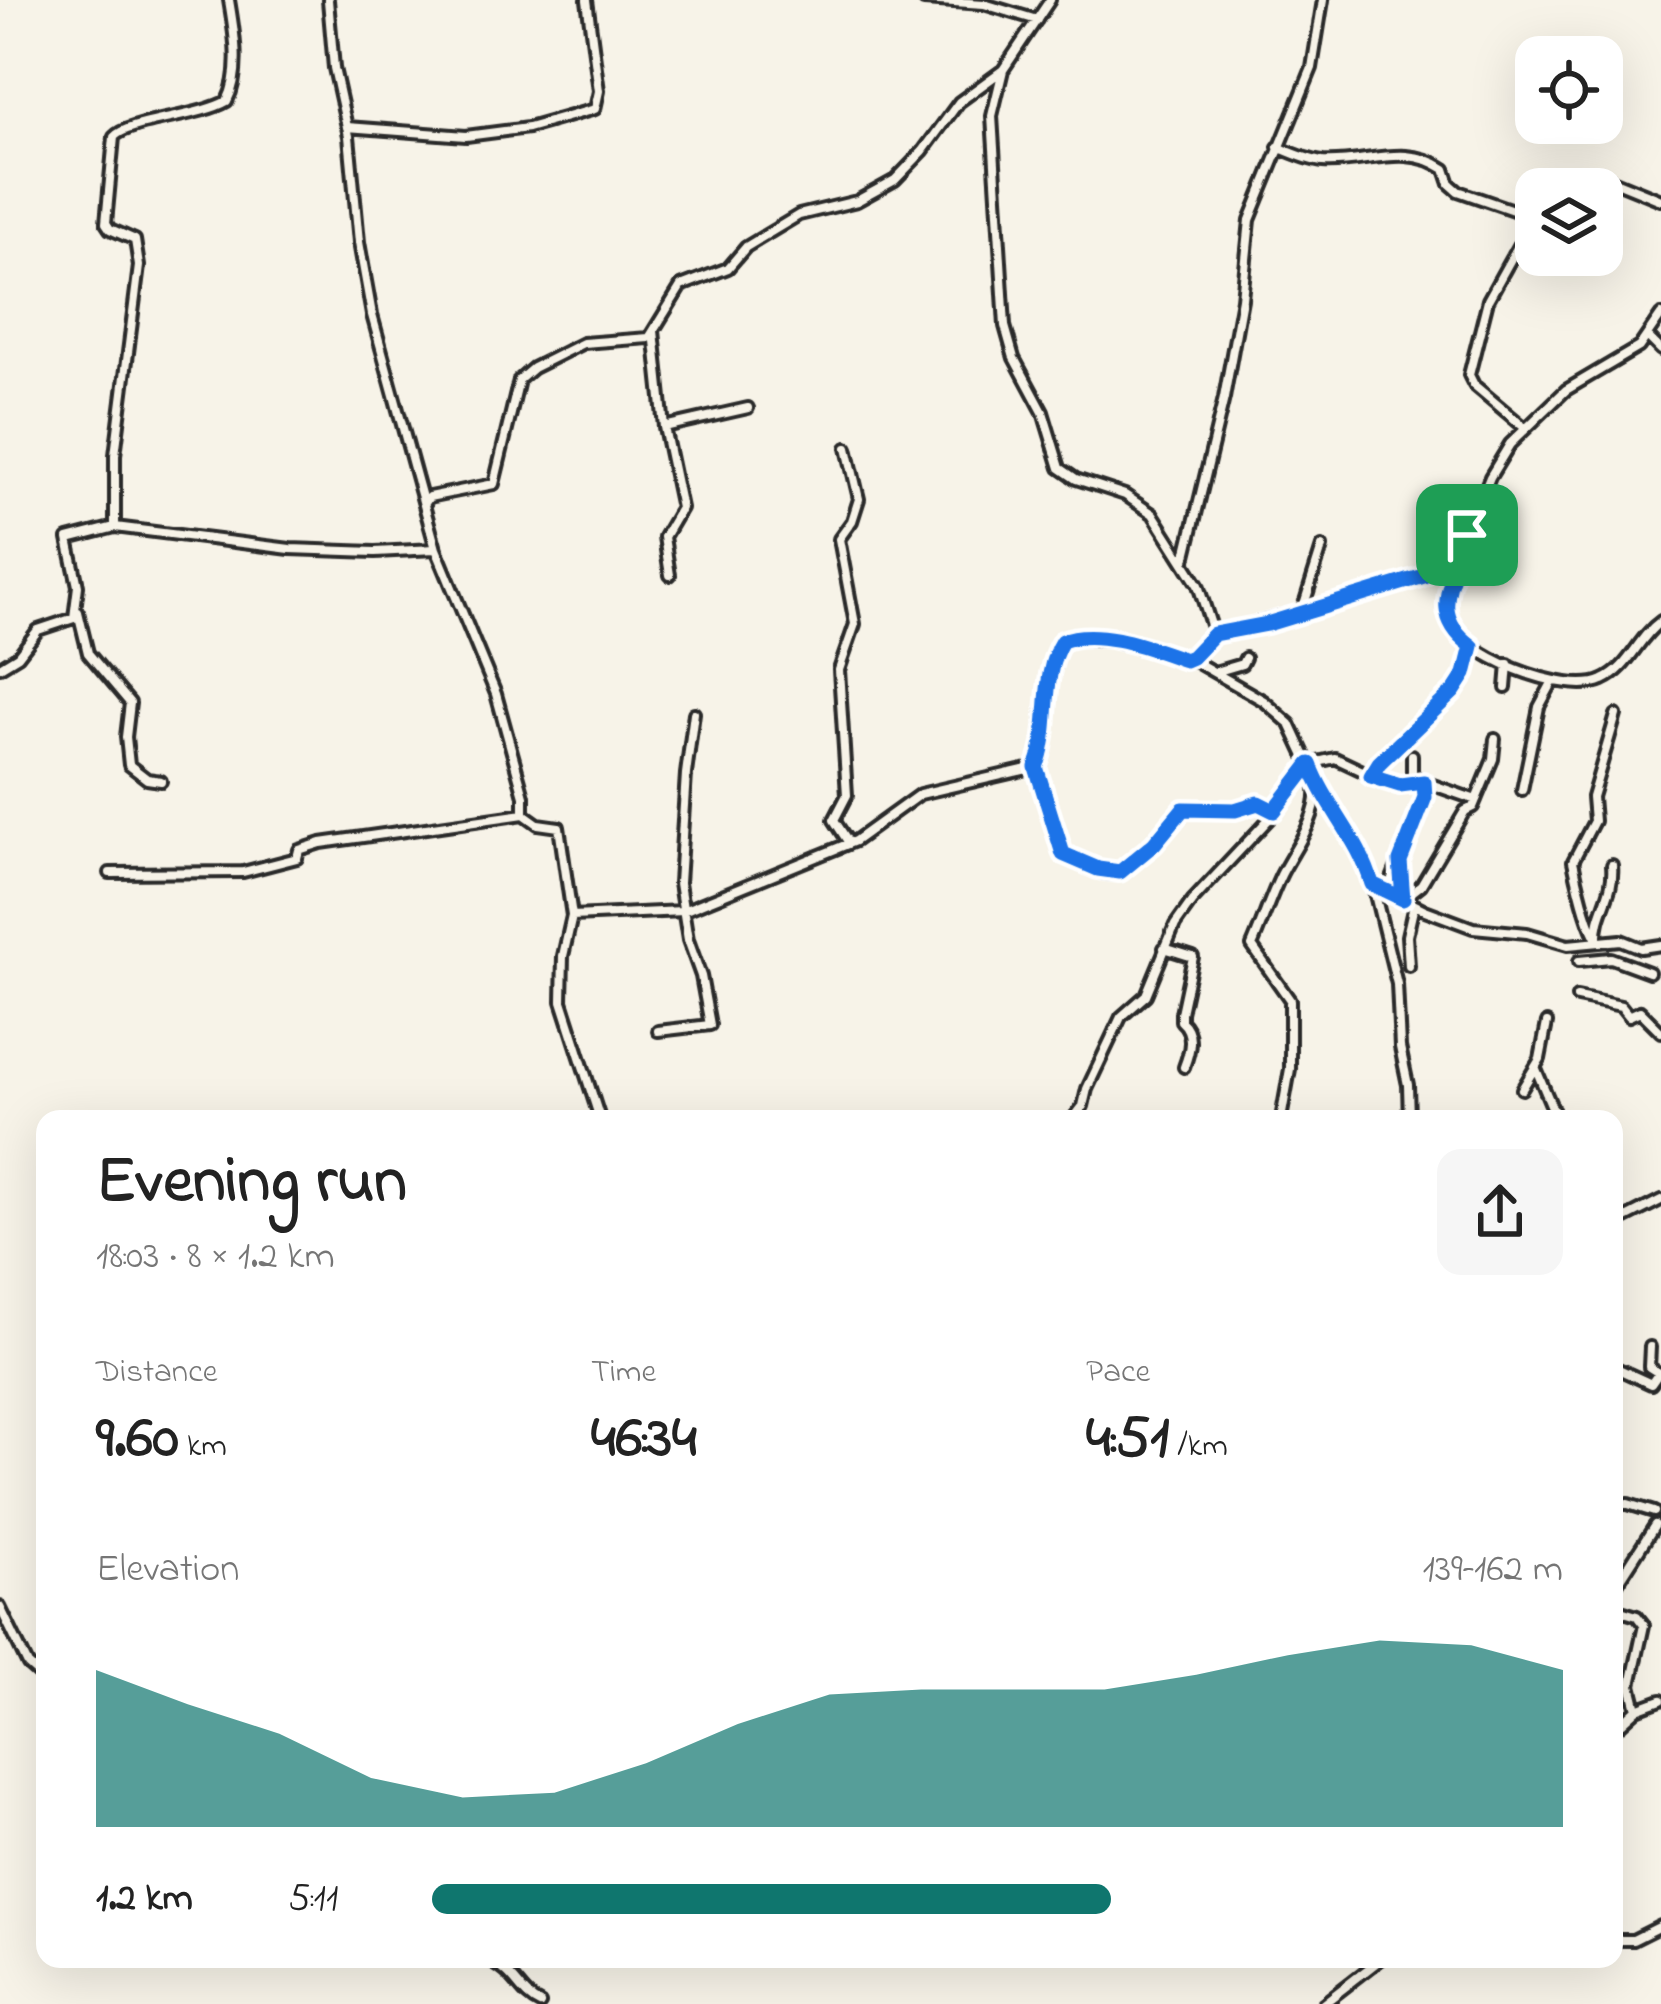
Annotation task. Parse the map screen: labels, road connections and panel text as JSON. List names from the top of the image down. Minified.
{"page":{"heading":["Evening run","18:03 · 8 × 1.2 km"],"stats":[["Distance","9.60 km"],["Time","46:34"],["Pace","4:51 /km"]],"chart":["Elevation","139–162 m"],"list":[{"name":"1.2 km","note":"5:11"}]}}
